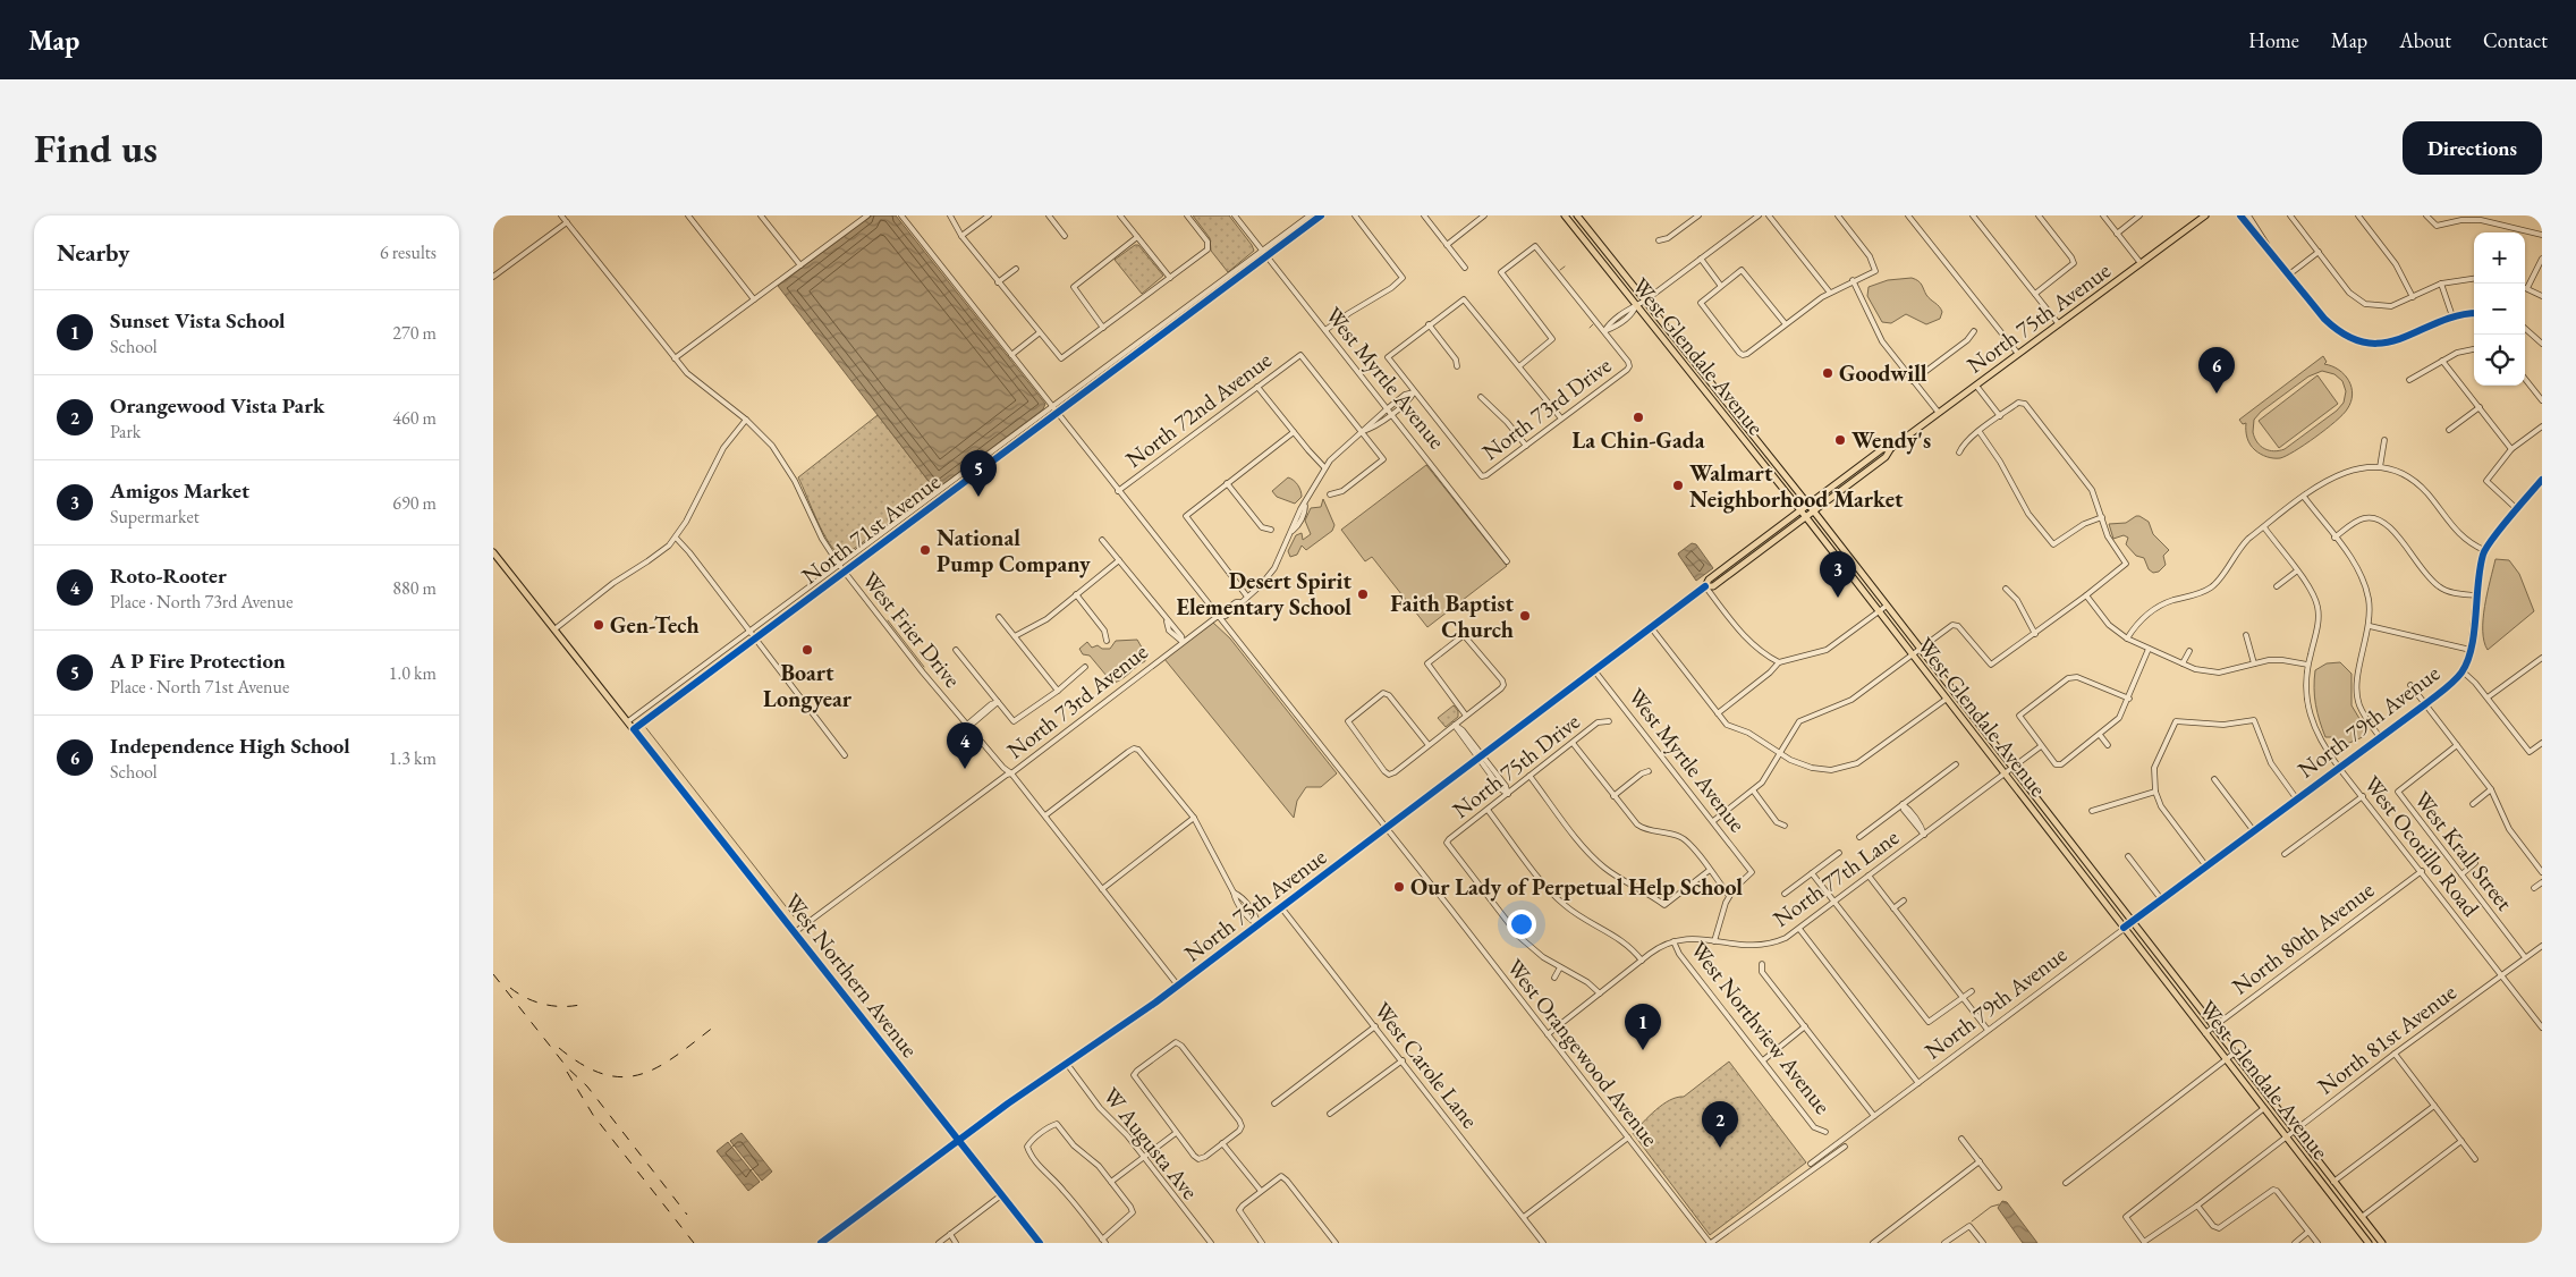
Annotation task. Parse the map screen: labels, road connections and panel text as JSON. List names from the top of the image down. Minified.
{"streets":{"main road":["North 75th Avenue","West Glendale Avenue","West Northern Avenue"],"street":["West Myrtle Avenue","North 73rd Drive","North 72nd Avenue","North 71st Avenue","West Frier Drive","North 73rd Avenue","North 79th Avenue","North 75th Drive","West Ocotillo Road","West Krall Street","North 77th Lane","North 80th Avenue","West Northview Avenue","North 81st Avenue","West Orangewood Avenue","West Carole Lane","W Augusta Ave"]},"crossings":[["North 75th Avenue","West Glendale Avenue"],["North 75th Avenue","West Myrtle Avenue"],["North 75th Avenue","West Frier Drive"],["North 75th Avenue","West Northern Avenue"],["North 75th Avenue","West Orangewood Avenue"],["North 75th Avenue","West Carole Lane"],["North 75th Avenue","W Augusta Ave"],["West Glendale Avenue","North 79th Avenue"],["West Glendale Avenue","North 77th Lane"],["West Glendale Avenue","North 80th Avenue"],["West Glendale Avenue","North 81st Avenue"],["West Myrtle Avenue","North 71st Avenue"],["West Myrtle Avenue","North 73rd Avenue"],["North 73rd Drive","North 73rd Avenue"],["North 72nd Avenue","North 73rd Avenue"],["North 72nd Avenue","West Orangewood Avenue"],["North 71st Avenue","West Frier Drive"],["North 71st Avenue","West Northern Avenue"],["North 71st Avenue","West Orangewood Avenue"],["West Frier Drive","North 73rd Avenue"],["North 73rd Avenue","West Northern Avenue"],["North 73rd Avenue","West Orangewood Avenue"],["North 79th Avenue","West Ocotillo Road"],["West Ocotillo Road","North 80th Avenue"],["West Ocotillo Road","North 81st Avenue"],["West Krall Street","North 81st Avenue"],["North 77th Lane","West Northview Avenue"],["North 77th Lane","West Orangewood Avenue"]],"places":["Goodwill","La Chin-Gada","Wendy's","Walmart Neighborhood Market","National Pump Company","Desert Spirit Elementary School","Faith Baptist Church","Gen-Tech","Boart Longyear","Our Lady of Perpetual Help School"],"page":{"header":"Map","nav":["Home","Map","About","Contact"],"buttons":"Directions","title":"Find us","heading":["Nearby","6 results"],"map_buttons":["+","−"],"list":[{"mark":"1","name":"Sunset Vista School","note":"School","value":"270 m"},{"mark":"2","name":"Orangewood Vista Park","note":"Park","value":"460 m"},{"mark":"3","name":"Amigos Market","note":"Supermarket","value":"690 m"},{"mark":"4","name":"Roto-Rooter","note":"Place · North 73rd Avenue","value":"880 m"},{"mark":"5","name":"A P Fire Protection","note":"Place · North 71st Avenue","value":"1.0 km"},{"mark":"6","name":"Independence High School","note":"School","value":"1.3 km"}],"pins":["6","5","3","4","1","2"]}}
